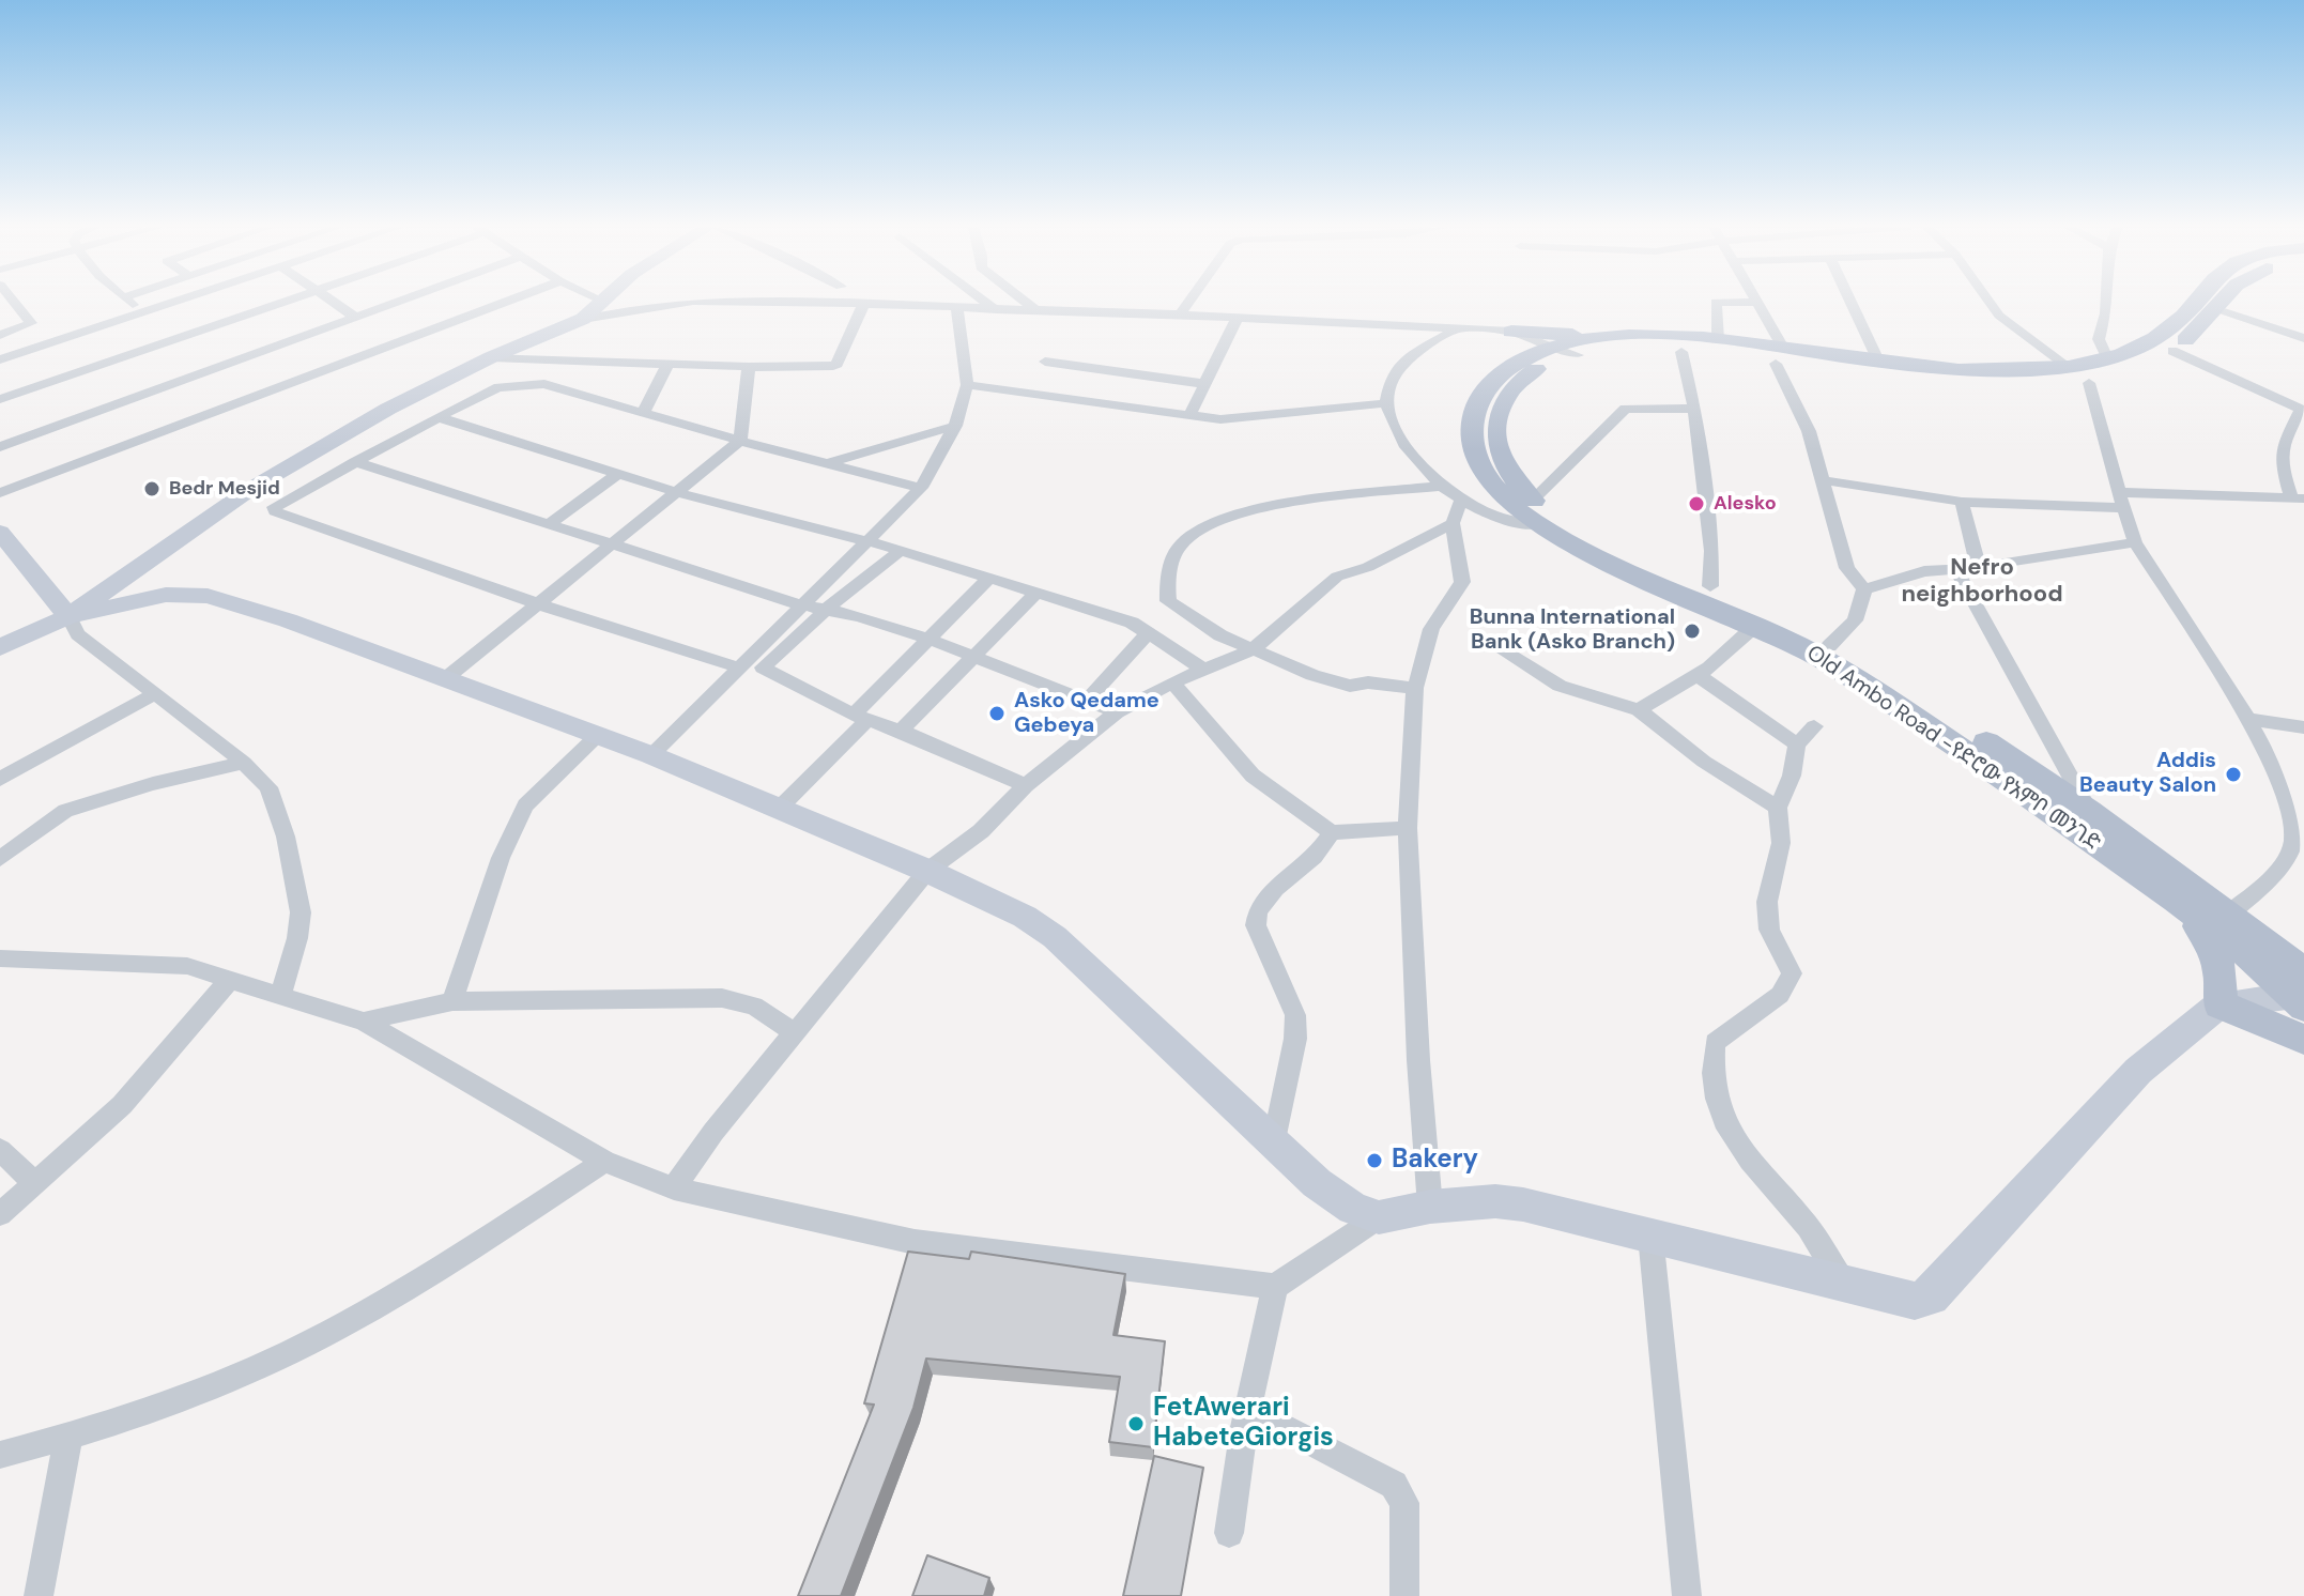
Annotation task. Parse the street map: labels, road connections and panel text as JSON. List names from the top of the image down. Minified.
{"streets":{"main road":["Old Ambo Road -የድሮው የአምቦ መንገድ"]},"districts":["Nefro neighborhood"],"places":["Bedr Mesjid","Alesko","Bunna International Bank (Asko Branch)","Asko Qedame Gebeya","Addis Beauty Salon","Bakery","FetAwerari HabeteGiorgis"]}
